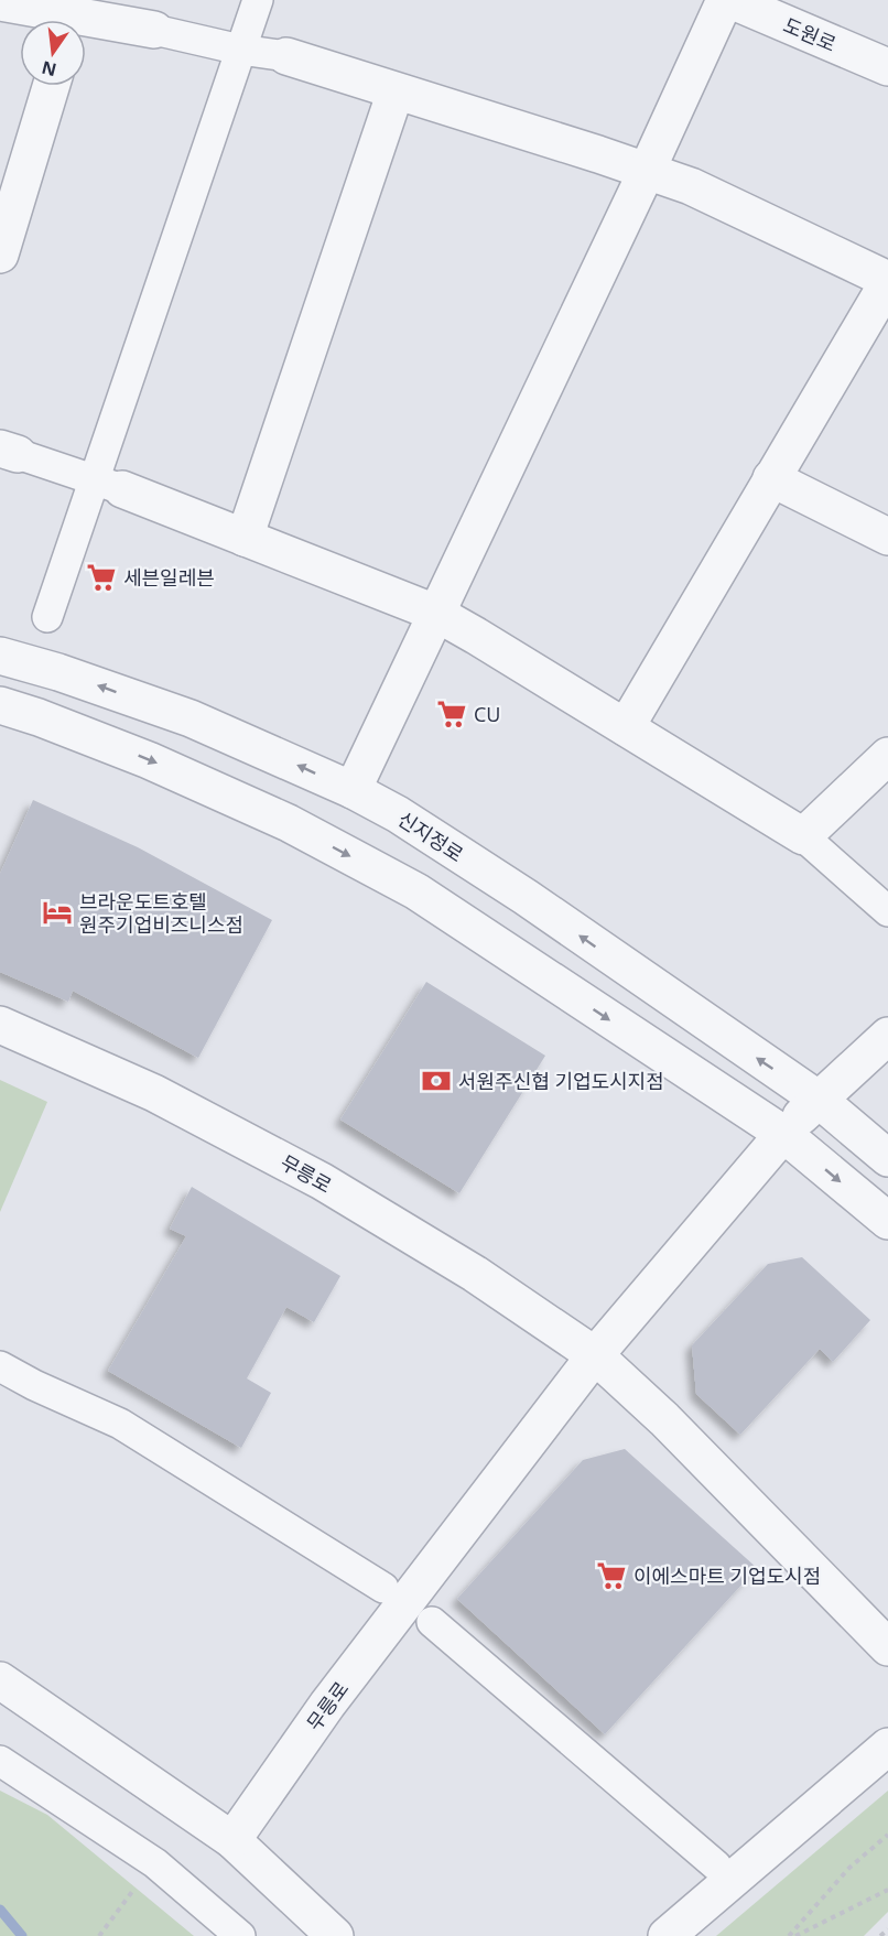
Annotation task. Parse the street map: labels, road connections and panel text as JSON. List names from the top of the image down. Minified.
{"streets":{"street":["도원로","신지정로","무릉로"]},"crossings":[["신지정로","무릉로"]],"places":{"supermarket":["세븐일레븐","CU","이에스마트 기업도시점"],"hotel":["브라운도트호텔 원주기업비즈니스점"],"bank":["서원주신협 기업도시지점"]},"north":"bottom"}
